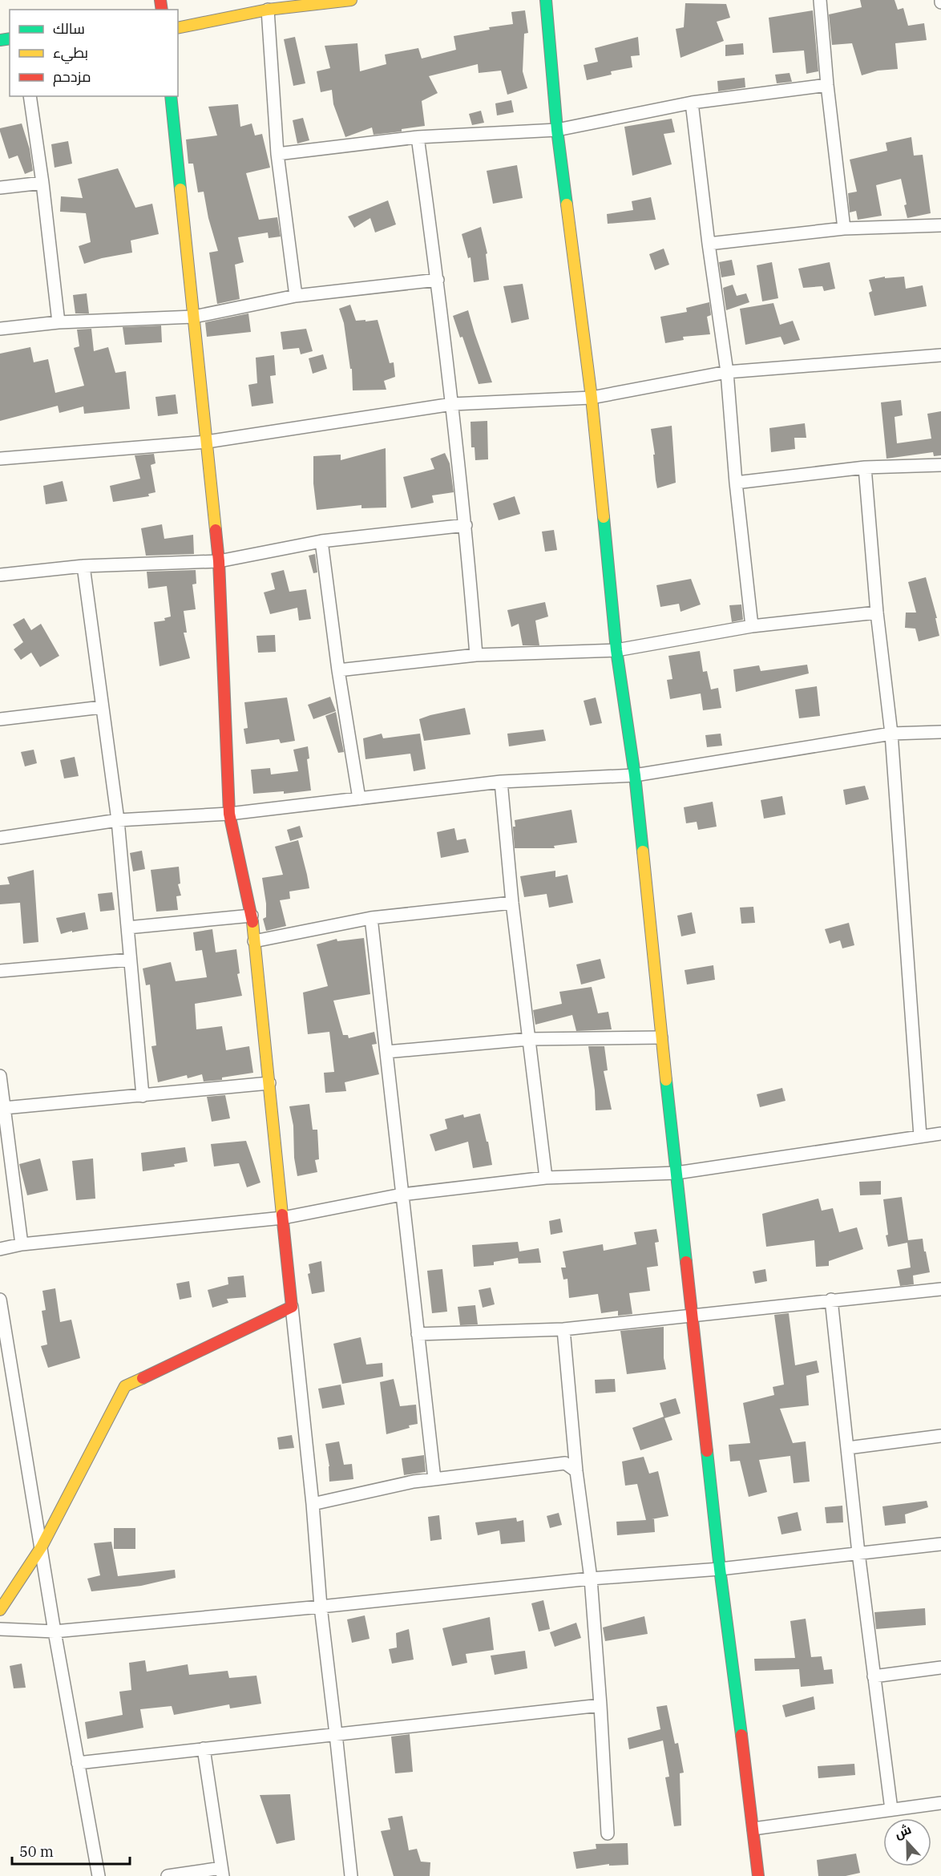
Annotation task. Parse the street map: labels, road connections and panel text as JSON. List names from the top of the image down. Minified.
{"legend":["سالك","بطيء","مزدحم"],"scale_bar":"50 m","north":"top"}
